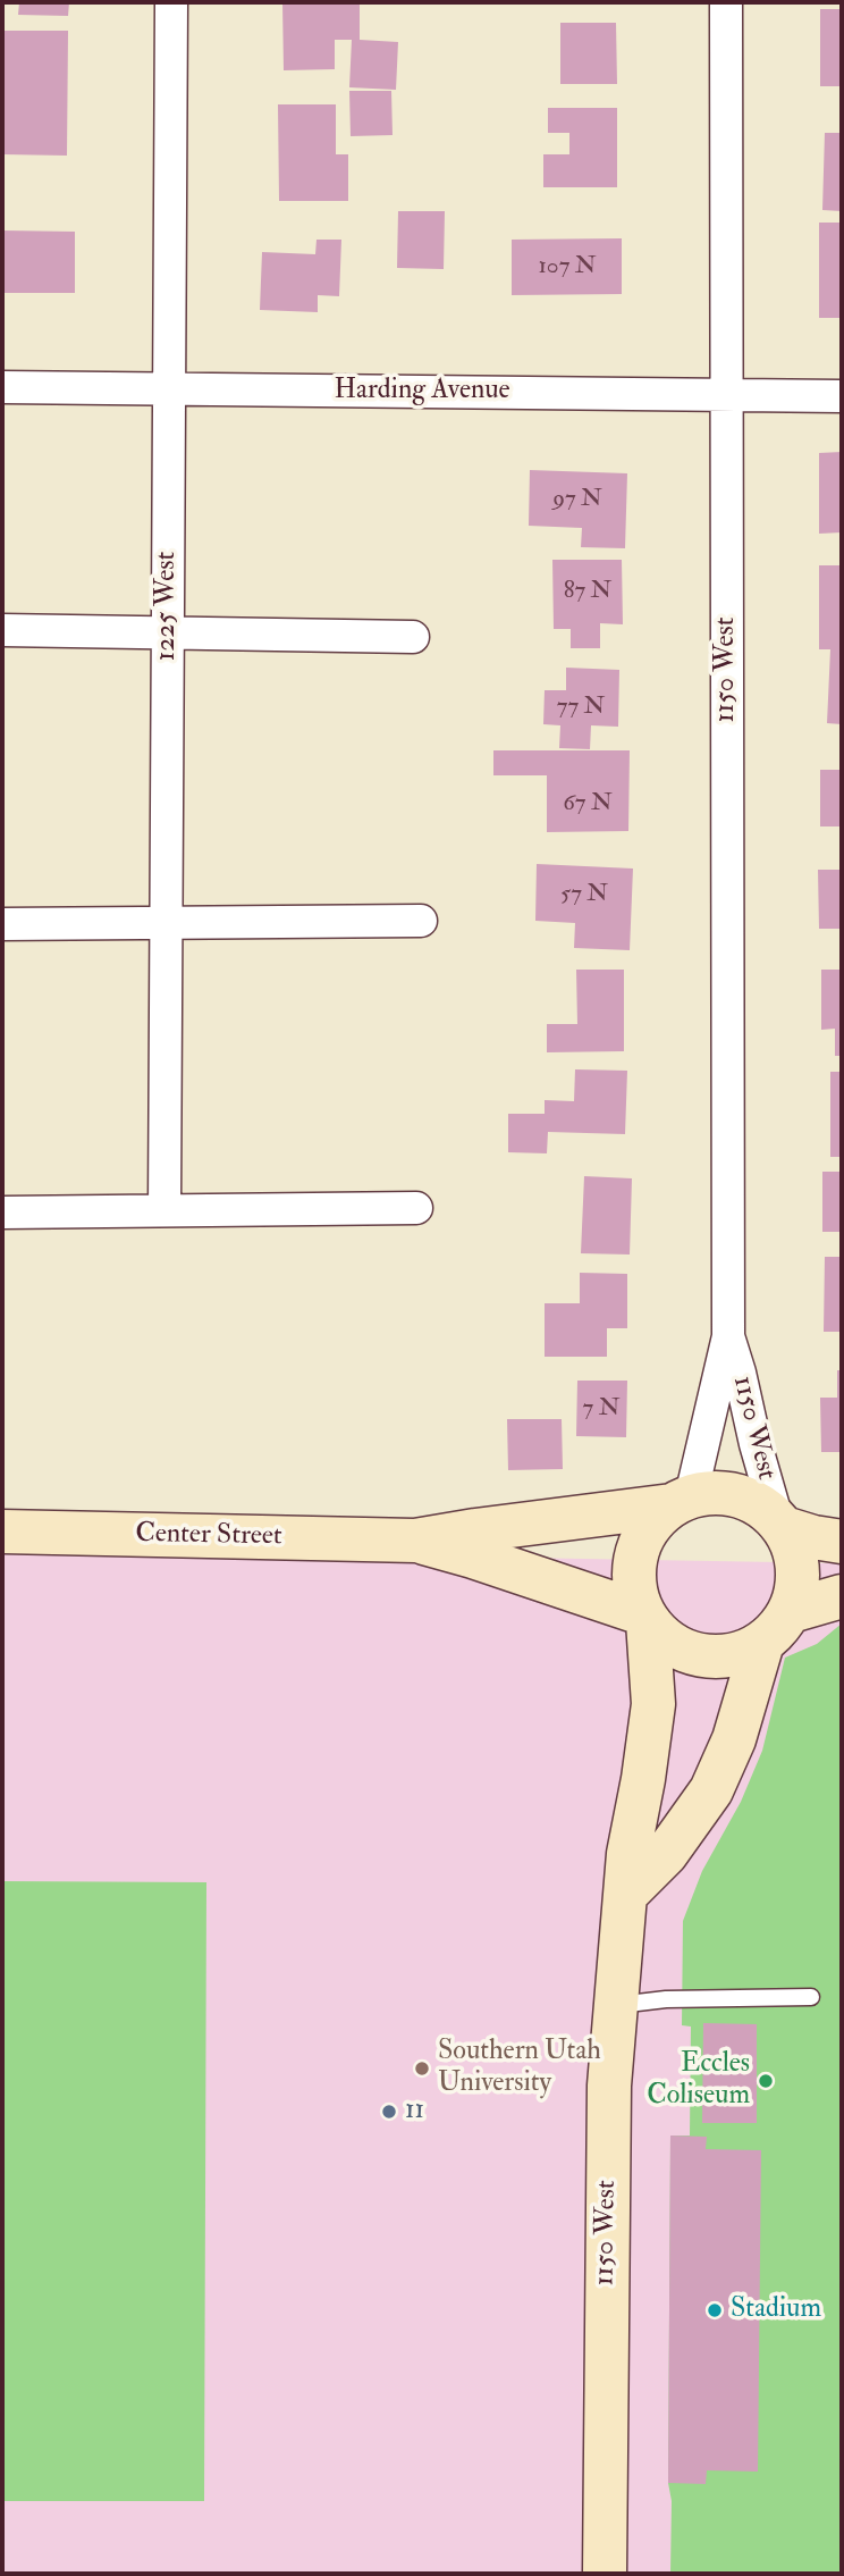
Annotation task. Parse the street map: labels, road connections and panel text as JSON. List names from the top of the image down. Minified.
{"streets":{"main road":["1150 West","Center Street"],"street":["Harding Avenue","1225 West"]},"crossings":[["Harding Avenue","1225 West"],["Harding Avenue","1150 West"],["1150 West","Center Street"]],"places":["Southern Utah University","Eccles Coliseum","11","Stadium"],"house_numbers":["107 N","97 N","87 N","77 N","67 N","57 N","7 N"]}
